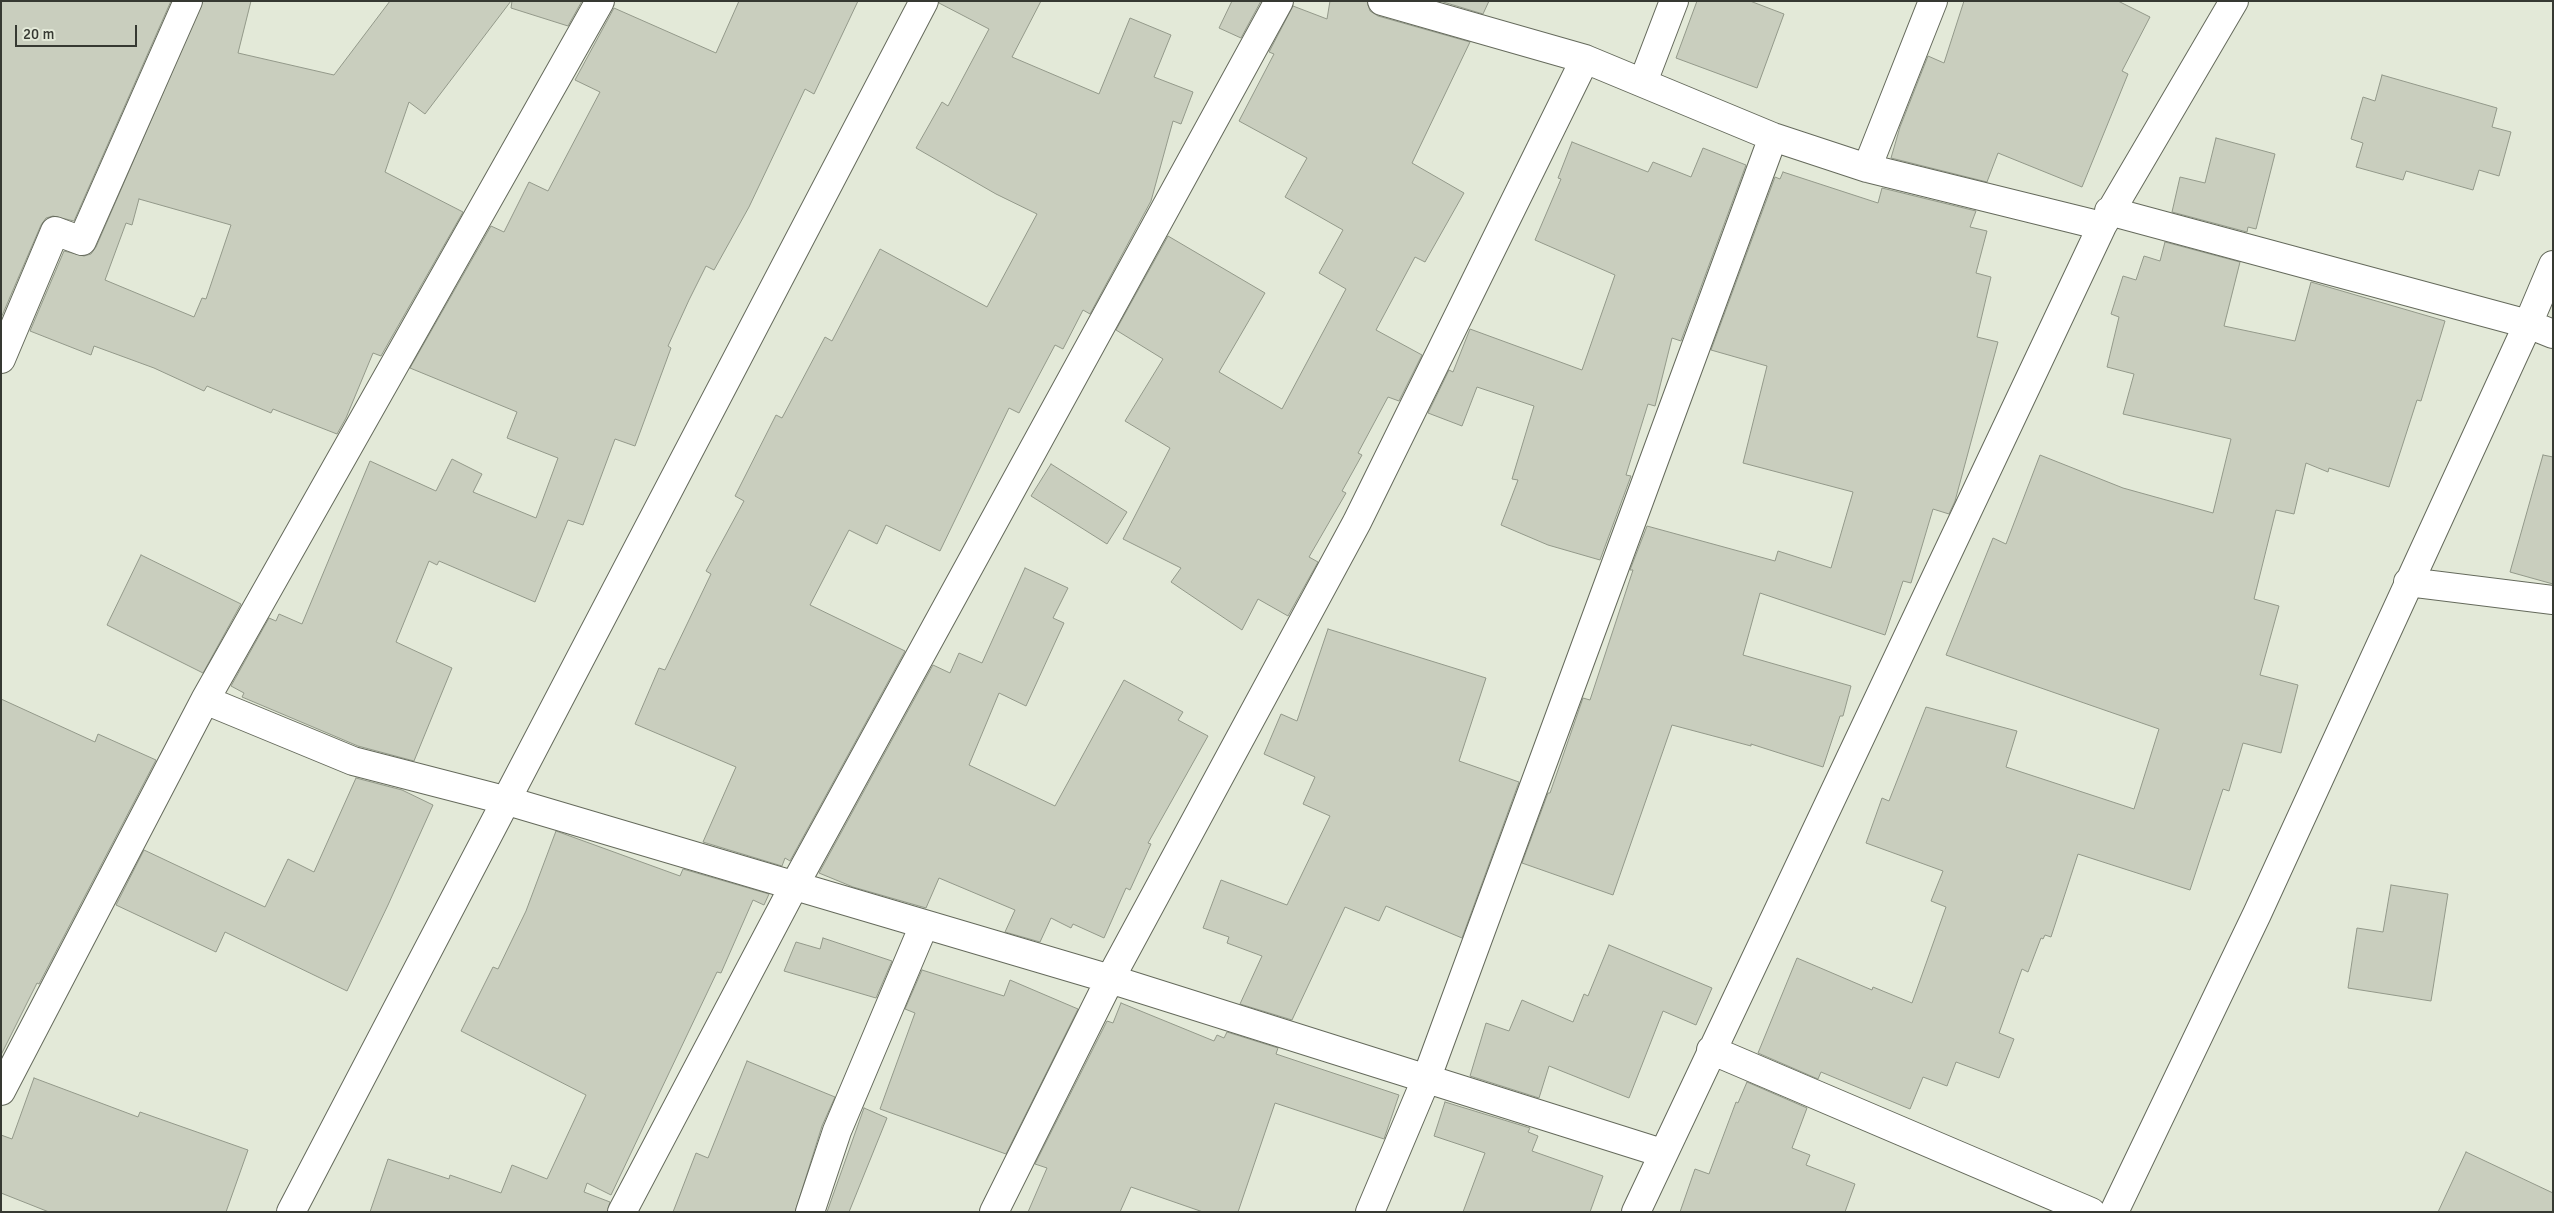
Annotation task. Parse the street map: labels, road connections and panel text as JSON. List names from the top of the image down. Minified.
{"scale_bar":"20 m"}
